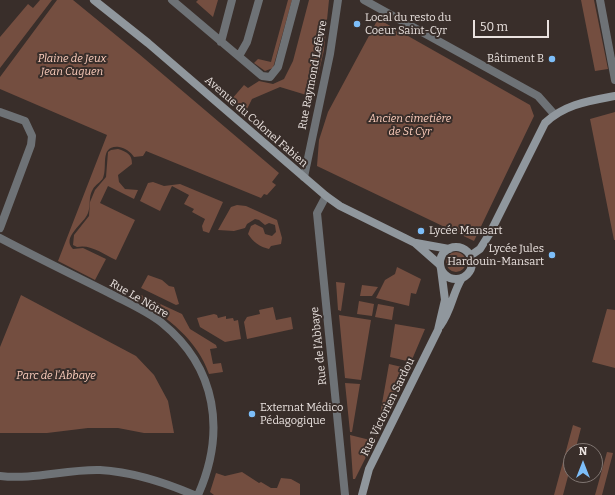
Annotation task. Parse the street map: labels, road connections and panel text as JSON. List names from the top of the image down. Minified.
{"streets":{"street":["Rue Raymond Lefèvre","Avenue du Colonel Fabien","Rue Le Nôtre","Rue de l’Abbaye","Rue Victorien Sardou"]},"crossings":[["Rue Raymond Lefèvre","Avenue du Colonel Fabien"],["Avenue du Colonel Fabien","Rue de l’Abbaye"],["Avenue du Colonel Fabien","Rue Victorien Sardou"]],"parks":["Plaine de Jeux Jean Cuguen","Ancien cimetière de St Cyr","Parc de l'Abbaye"],"places":["Local du resto du Coeur Saint-Cyr","Bâtiment B","Lycée Mansart","Lycée Jules Hardouin-Mansart","Externat Médico Pédagogique"],"scale_bar":"50 m","north":"top"}
